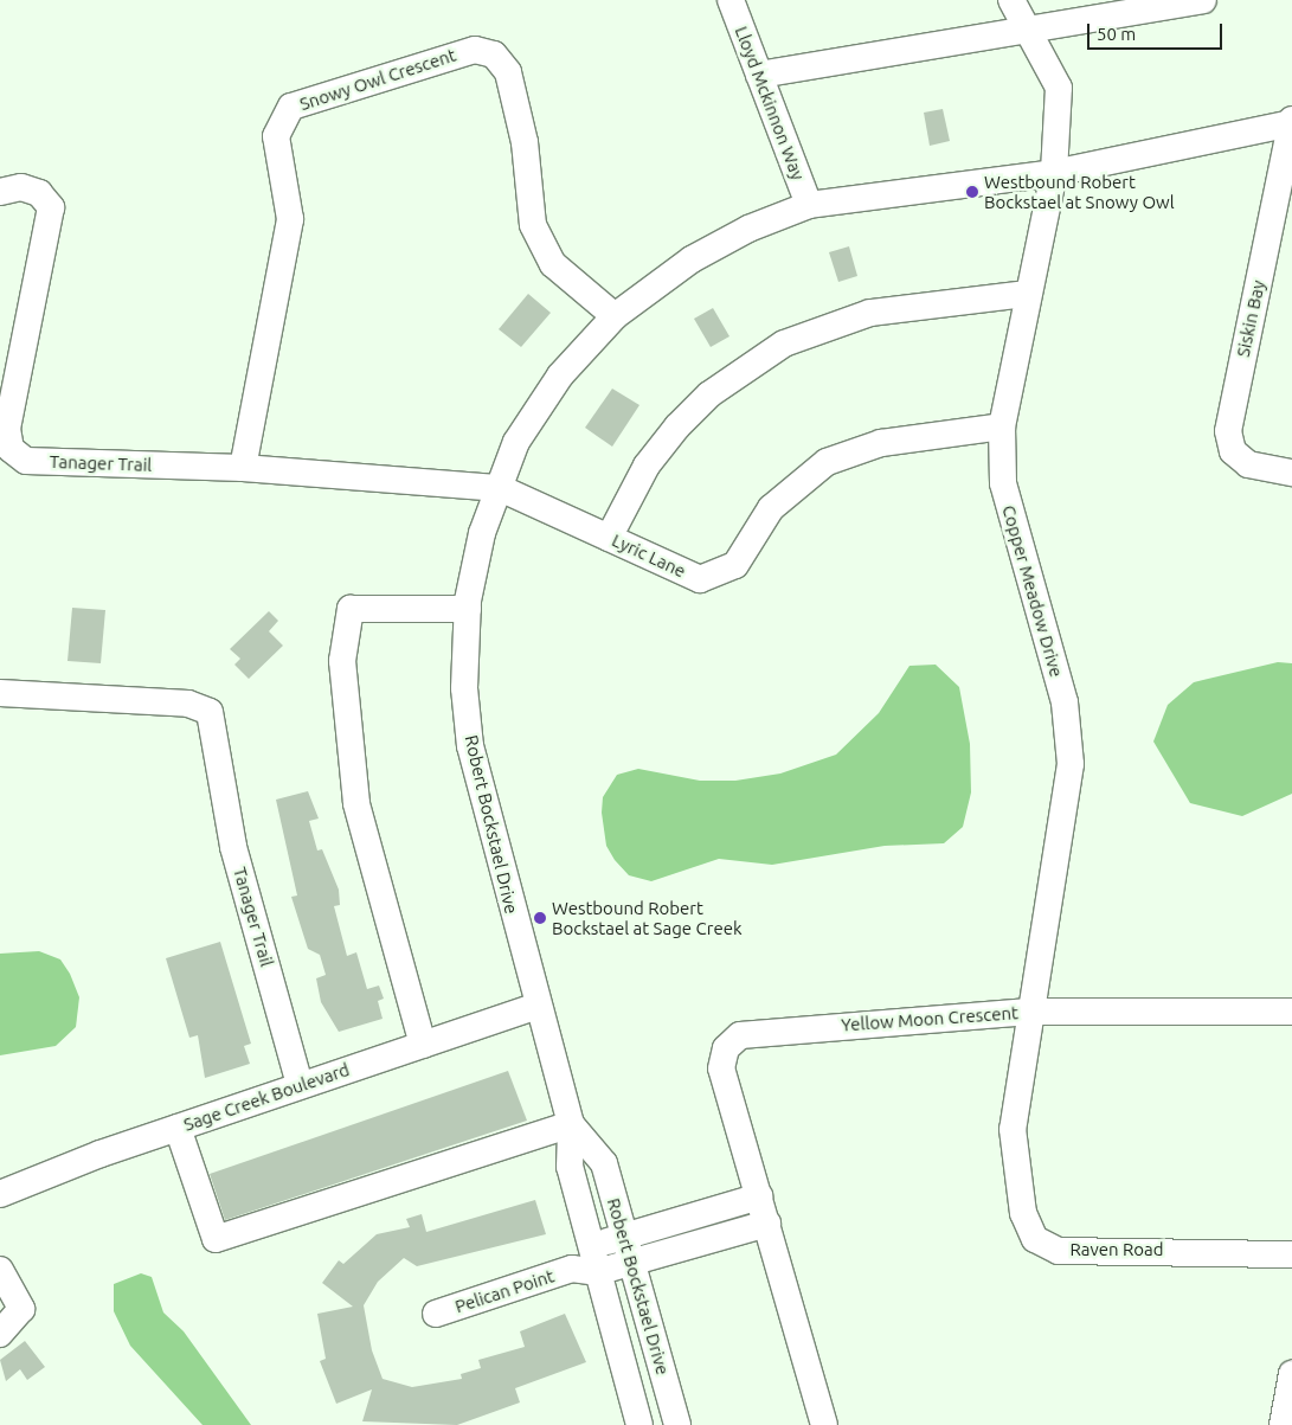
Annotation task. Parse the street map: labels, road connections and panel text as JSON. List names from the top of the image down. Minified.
{"streets":{"street":["Snowy Owl Crescent","Lloyd Mckinnon Way","Siskin Bay","Tanager Trail","Lyric Lane","Copper Meadow Drive","Robert Bockstael Drive","Yellow Moon Crescent","Sage Creek Boulevard","Raven Road","Pelican Point"]},"crossings":[["Snowy Owl Crescent","Tanager Trail"],["Snowy Owl Crescent","Robert Bockstael Drive"],["Lloyd Mckinnon Way","Robert Bockstael Drive"],["Siskin Bay","Robert Bockstael Drive"],["Tanager Trail","Lyric Lane"],["Tanager Trail","Robert Bockstael Drive"],["Tanager Trail","Sage Creek Boulevard"],["Lyric Lane","Copper Meadow Drive"],["Lyric Lane","Robert Bockstael Drive"],["Copper Meadow Drive","Robert Bockstael Drive"],["Copper Meadow Drive","Yellow Moon Crescent"],["Copper Meadow Drive","Raven Road"],["Robert Bockstael Drive","Sage Creek Boulevard"],["Robert Bockstael Drive","Pelican Point"],["Yellow Moon Crescent","Raven Road"]],"places":["Westbound Robert Bockstael at Snowy Owl","Westbound Robert Bockstael at Sage Creek"],"scale_bar":"50 m"}
